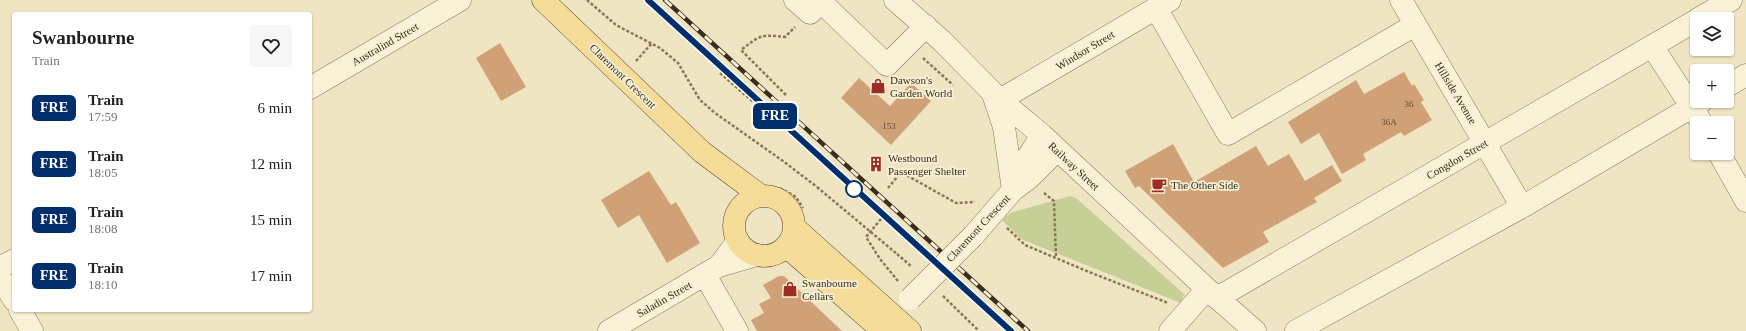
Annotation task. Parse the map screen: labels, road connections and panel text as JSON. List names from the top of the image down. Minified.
{"streets":{"main road":["Claremont Crescent"],"street":["Australind Street","Windsor Street","Hillside Avenue","Congdon Street","Railway Street","Saladin Street"]},"crossings":[["Windsor Street","Railway Street"],["Claremont Crescent","Railway Street"],["Claremont Crescent","Saladin Street"],["Hillside Avenue","Congdon Street"],["Congdon Street","Railway Street"]],"places":{"shop":["Dawson's Garden World","Swanbourne Cellars"],"building":["Westbound Passenger Shelter"],"cafe":["The Other Side"]},"house_numbers":["36","36A","153"],"page":{"on_map":"FRE","map_buttons":["+","−"],"heading":["Swanbourne","Train"],"list":[{"mark":"FRE","name":"Train","note":"17:59","value":"6 min"},{"mark":"FRE","name":"Train","note":"18:05","value":"12 min"},{"mark":"FRE","name":"Train","note":"18:08","value":"15 min"},{"mark":"FRE","name":"Train","note":"18:10","value":"17 min"}]}}
